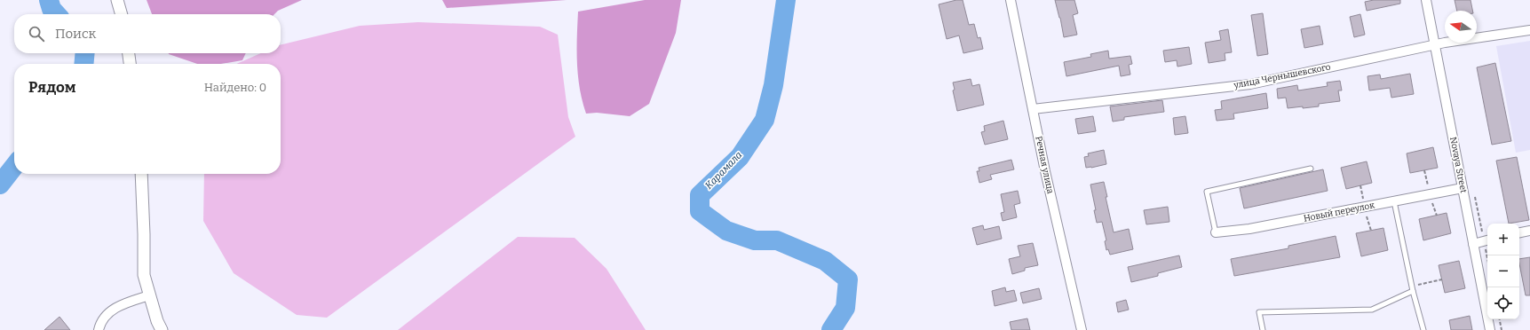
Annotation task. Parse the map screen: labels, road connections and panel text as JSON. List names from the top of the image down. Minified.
{"streets":{"street":["улица Чернышевского","Речная улица","Novaya Street","Новый переулок"]},"crossings":[["улица Чернышевского","Речная улица"],["улица Чернышевского","Novaya Street"],["Novaya Street","Новый переулок"]],"water":["Карамала"],"north":"left","page":{"search":"Поиск","heading":["Рядом","Найдено: 0"],"map_buttons":["+","−"]}}
